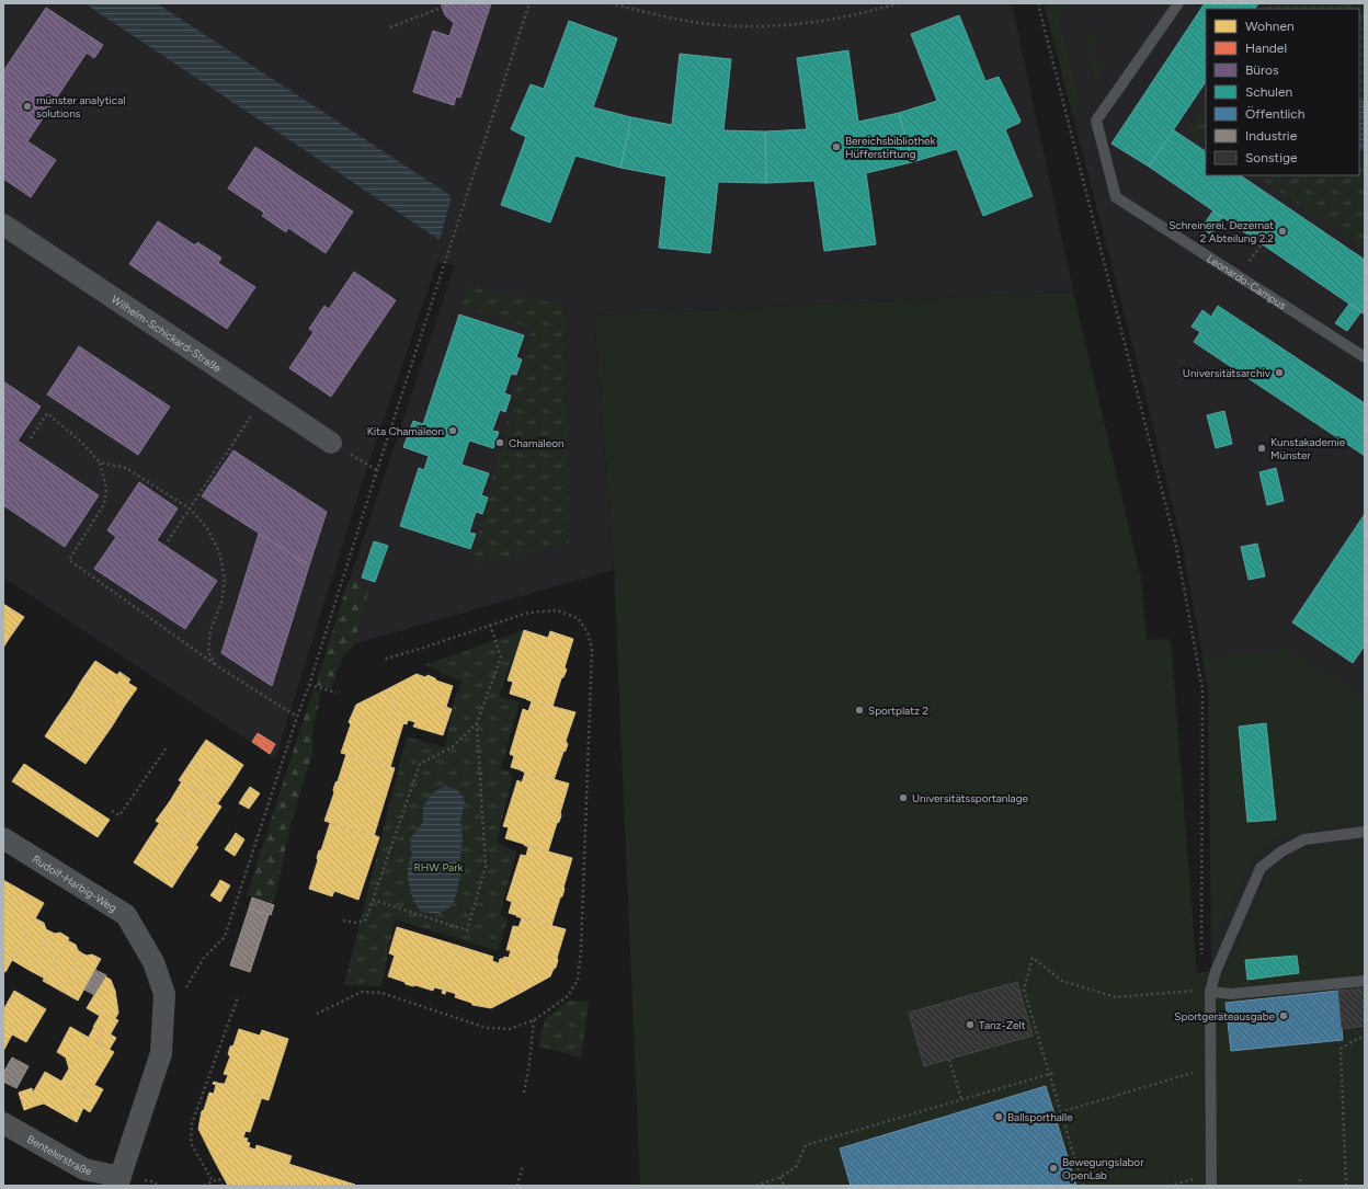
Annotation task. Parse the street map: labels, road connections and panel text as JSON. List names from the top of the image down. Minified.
{"streets":{"street":["Wilhelm-Schickard-Straße","Rudolf-Harbig-Weg","Bentelerstraße"],"lane":["Leonardo-Campus"]},"crossings":[["Rudolf-Harbig-Weg","Bentelerstraße"]],"parks":["RHW Park"],"places":["münster analytical solutions","Bereichsbibliothek Hüfferstiftung","Schreinerei, Dezernat 2 Abteilung 2.2","Universitätsarchiv","Kita Chamäleon","Chamäleon","Kunstakademie Münster","Sportplatz 2","Universitätssportanlage","Sportgeräteausgabe","Tanz-Zelt","Ballsporthalle","Bewegungslabor OpenLab"],"legend":["Wohnen","Handel","Büros","Schulen","Öffentlich","Industrie","Sonstige"]}
